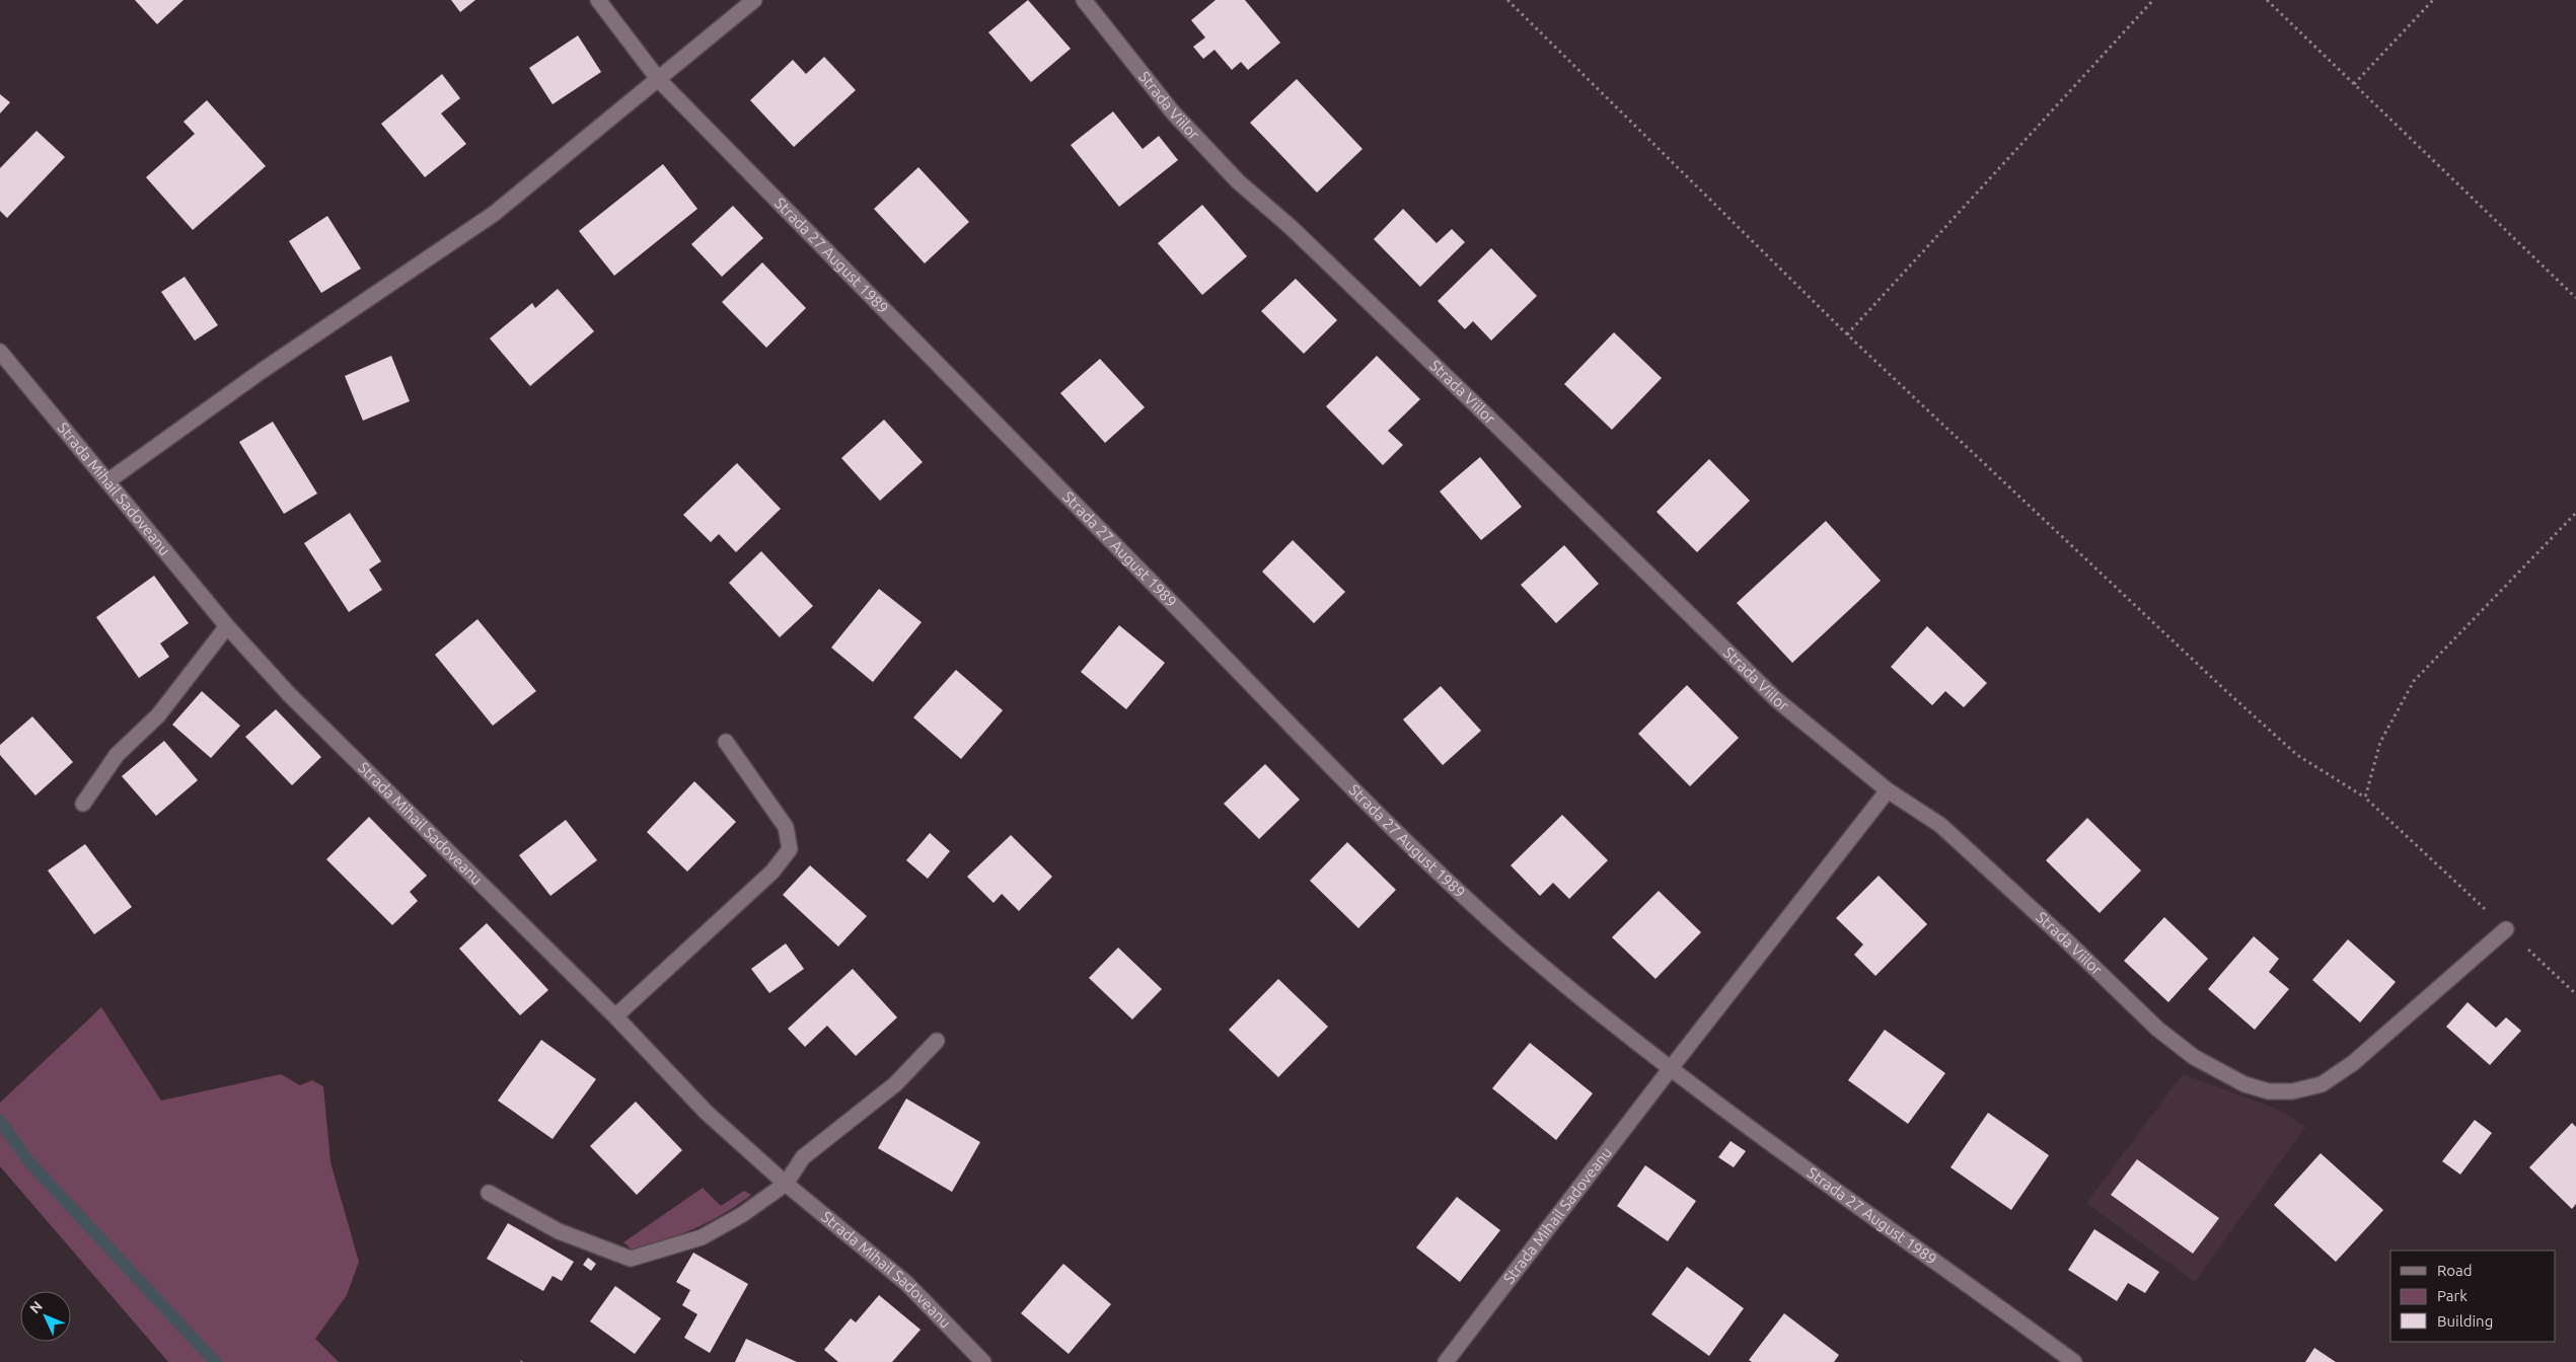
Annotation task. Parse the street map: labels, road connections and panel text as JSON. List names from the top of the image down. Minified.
{"streets":{"street":["Strada Viilor","Strada 27 August 1989","Strada Mihail Sadoveanu"]},"crossings":[["Strada 27 August 1989","Strada Mihail Sadoveanu"]],"legend":["Road","Park","Building"],"north":"top left"}
